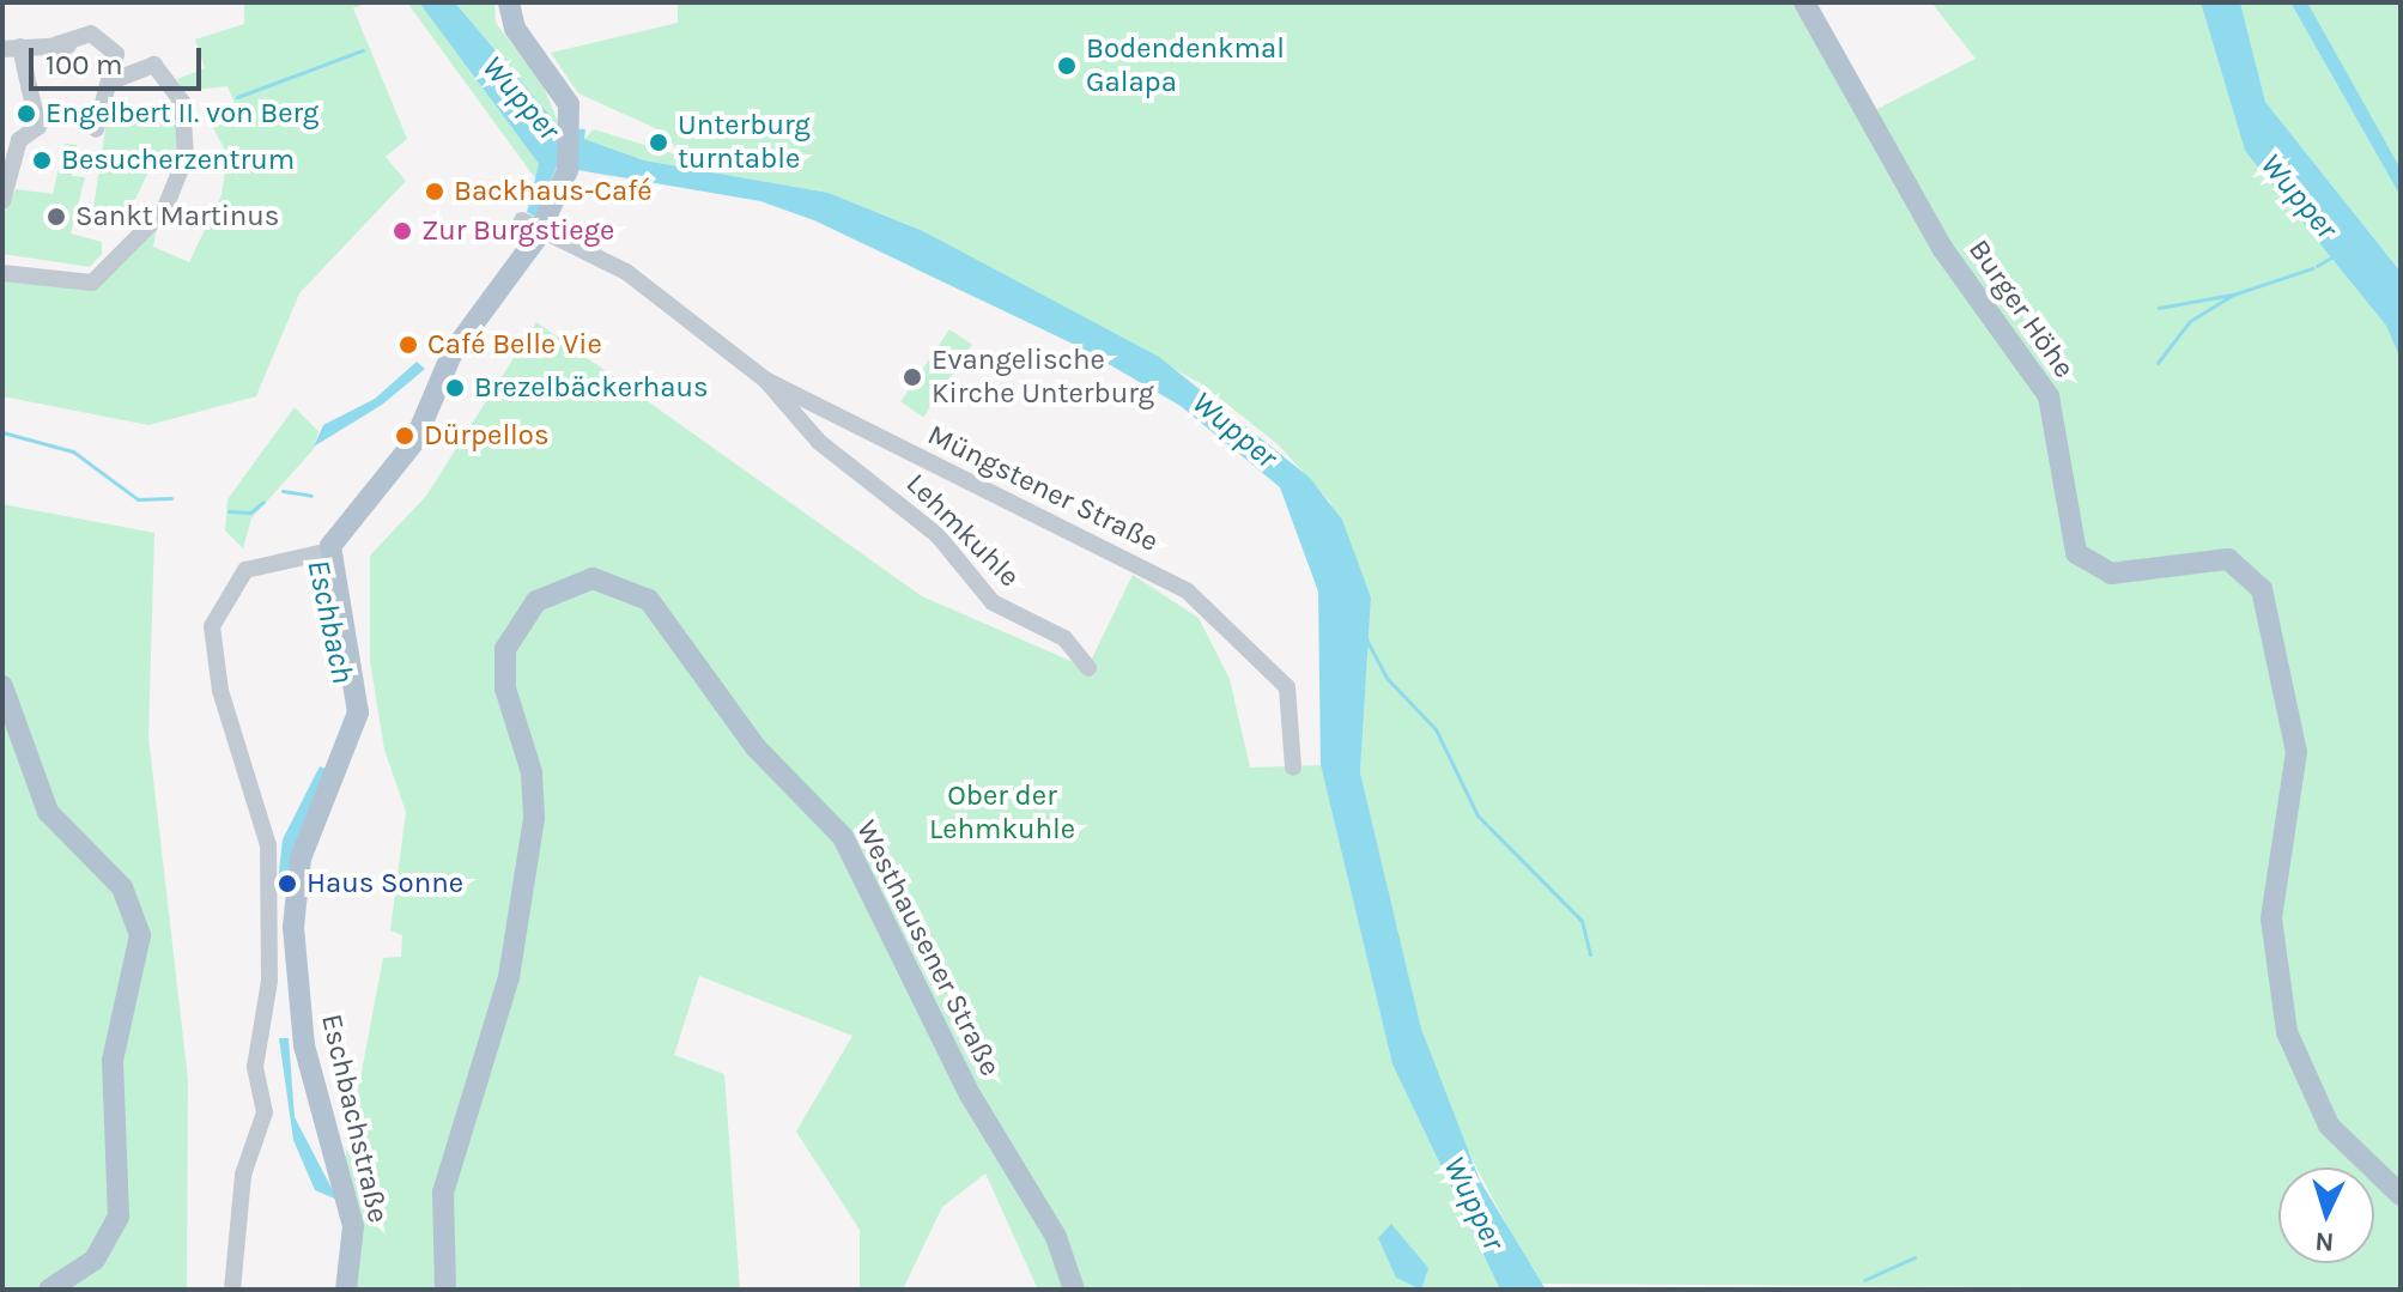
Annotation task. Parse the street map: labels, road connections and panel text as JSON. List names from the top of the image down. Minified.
{"streets":{"main road":["Burger Höhe","Westhausener Straße","Eschbachstraße"],"street":["Müngstener Straße","Lehmkuhle"]},"crossings":[["Müngstener Straße","Lehmkuhle"]],"water":["Wupper","Eschbach"],"parks":["Ober der Lehmkuhle"],"places":["Bodendenkmal Galapa","Engelbert II. von Berg","Unterburg turntable","Besucherzentrum","Backhaus-Café","Sankt Martinus","Zur Burgstiege","Café Belle Vie","Evangelische Kirche Unterburg","Brezelbäckerhaus","Dürpellos","Haus Sonne"],"scale_bar":"100 m","north":"bottom"}
